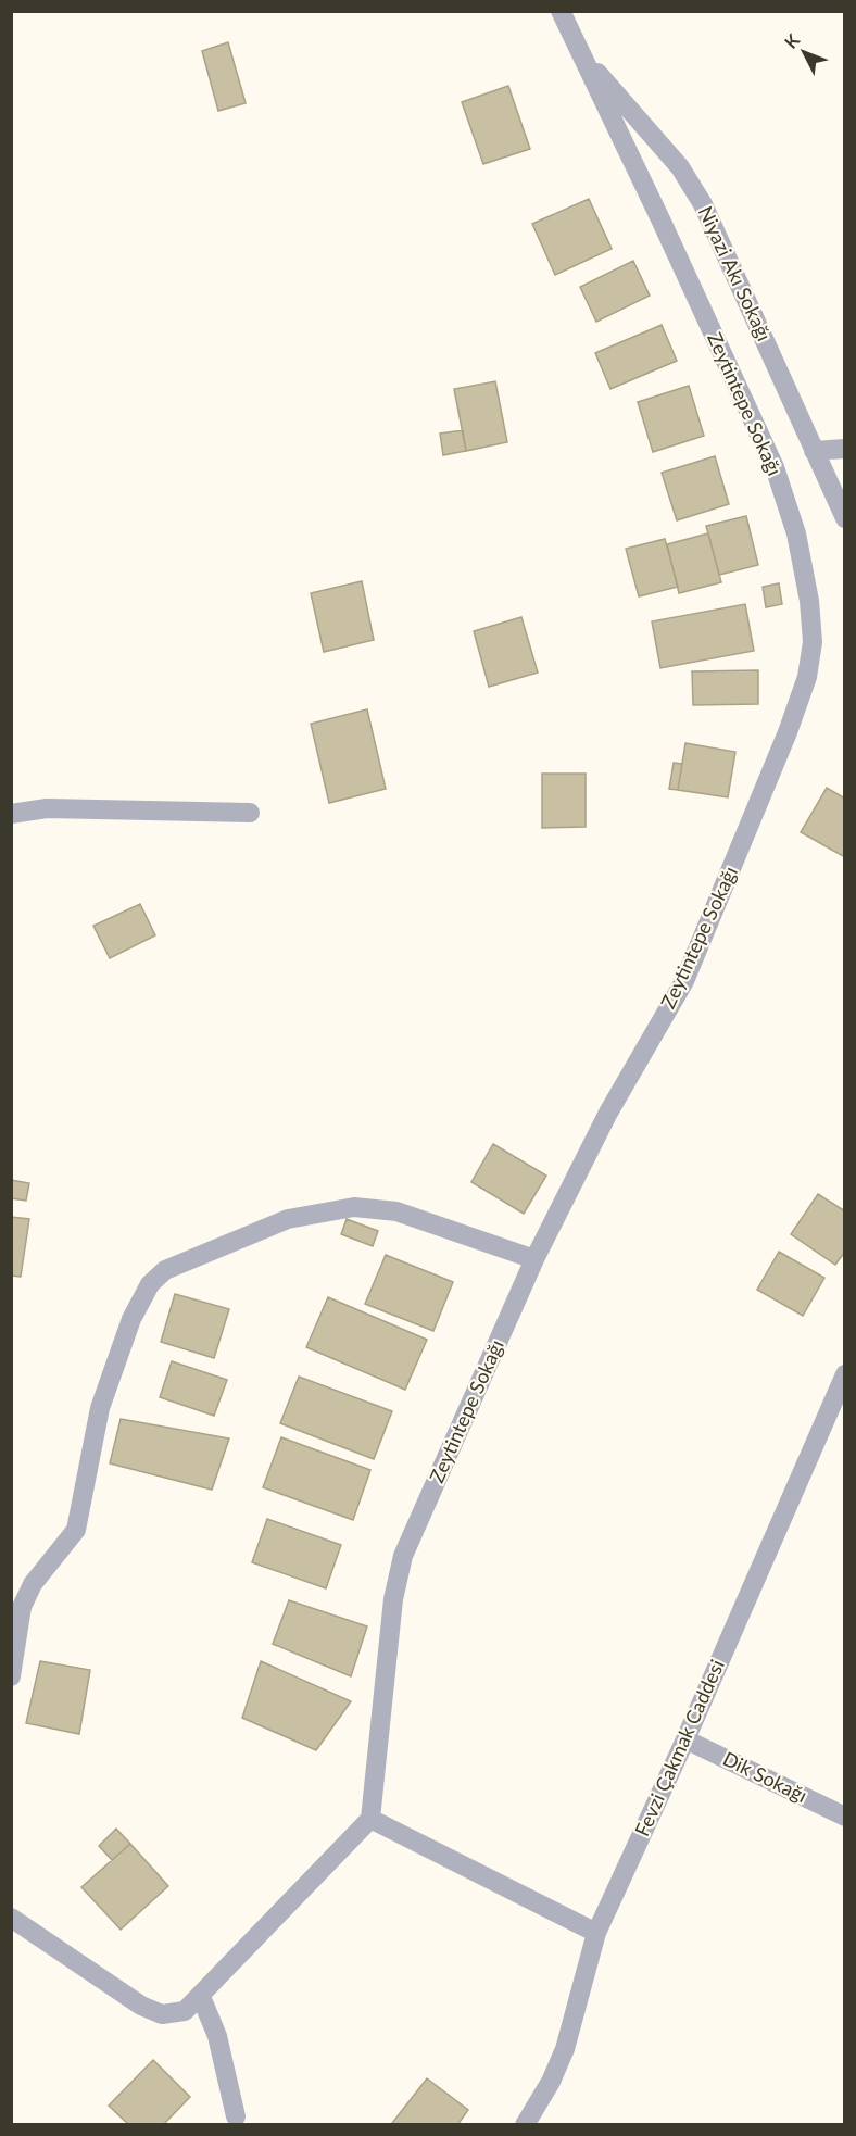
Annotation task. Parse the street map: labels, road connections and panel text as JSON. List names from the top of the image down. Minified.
{"streets":{"street":["Niyazi Akı Sokağı","Zeytintepe Sokağı","Fevzi Çakmak Caddesi","Dik Sokağı"]},"crossings":[["Niyazi Akı Sokağı","Zeytintepe Sokağı"],["Fevzi Çakmak Caddesi","Dik Sokağı"]],"north":"top left"}
